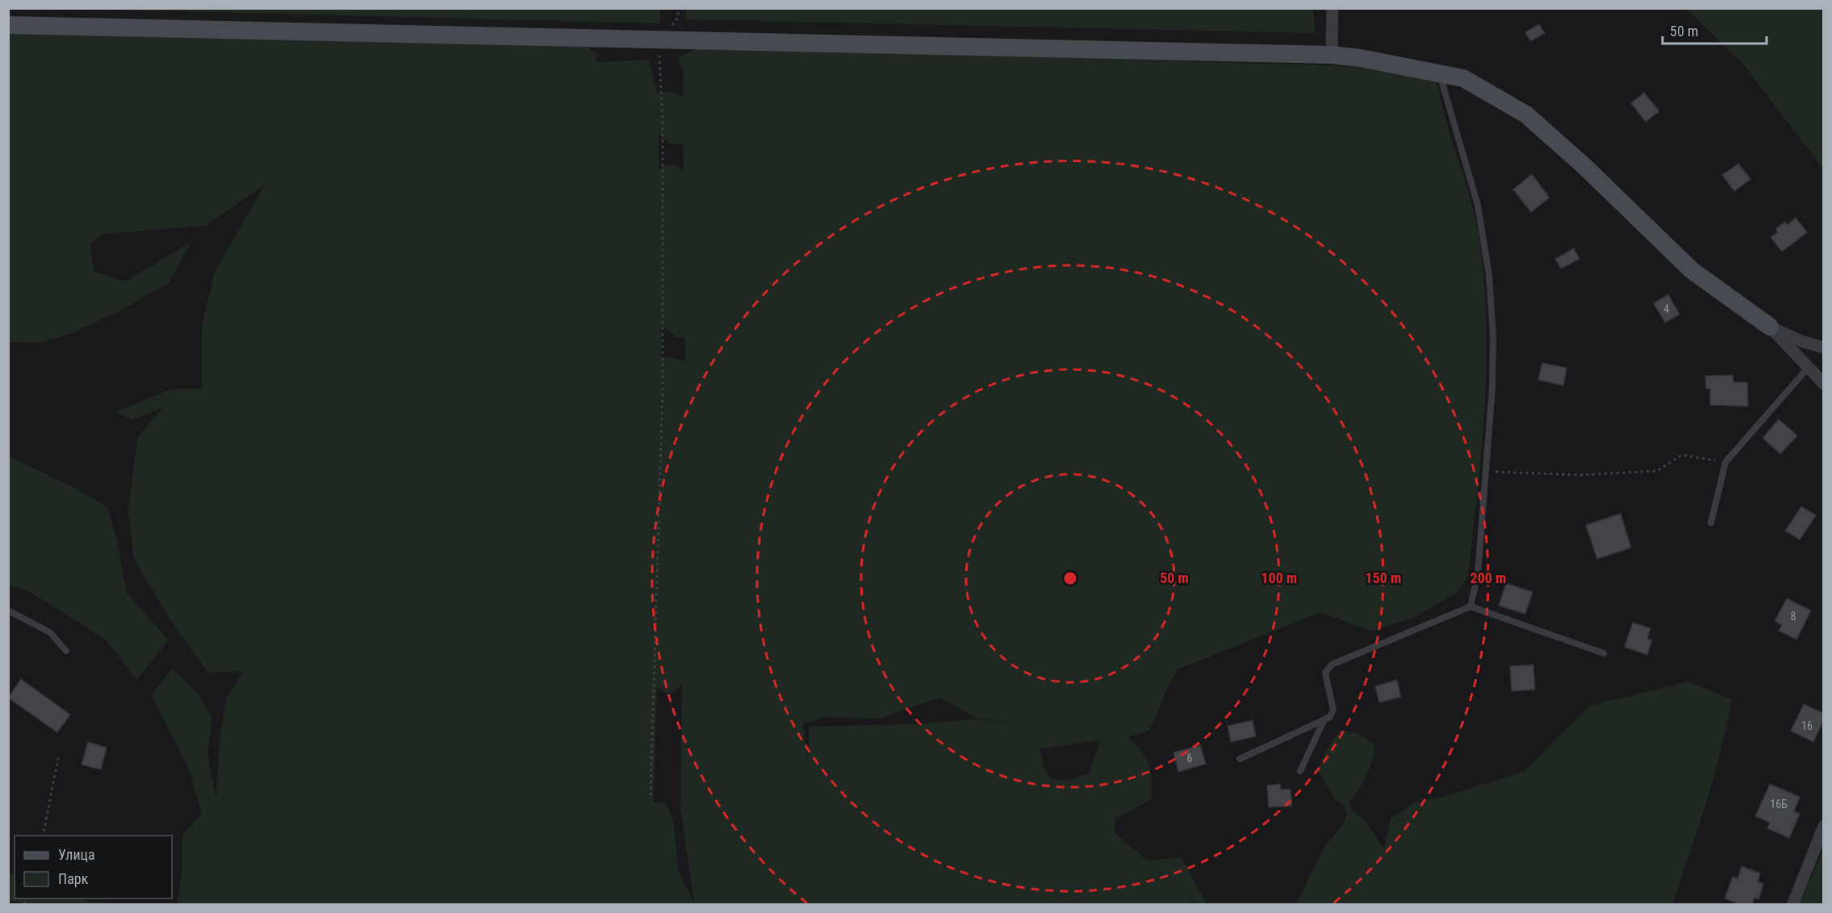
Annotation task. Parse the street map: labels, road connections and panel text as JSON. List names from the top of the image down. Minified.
{"house_numbers":["4","8","16","6","16Б"],"legend":["Улица","Парк"],"scale_bar":"50 m","rings":["50 m","100 m","150 m","200 m"]}
